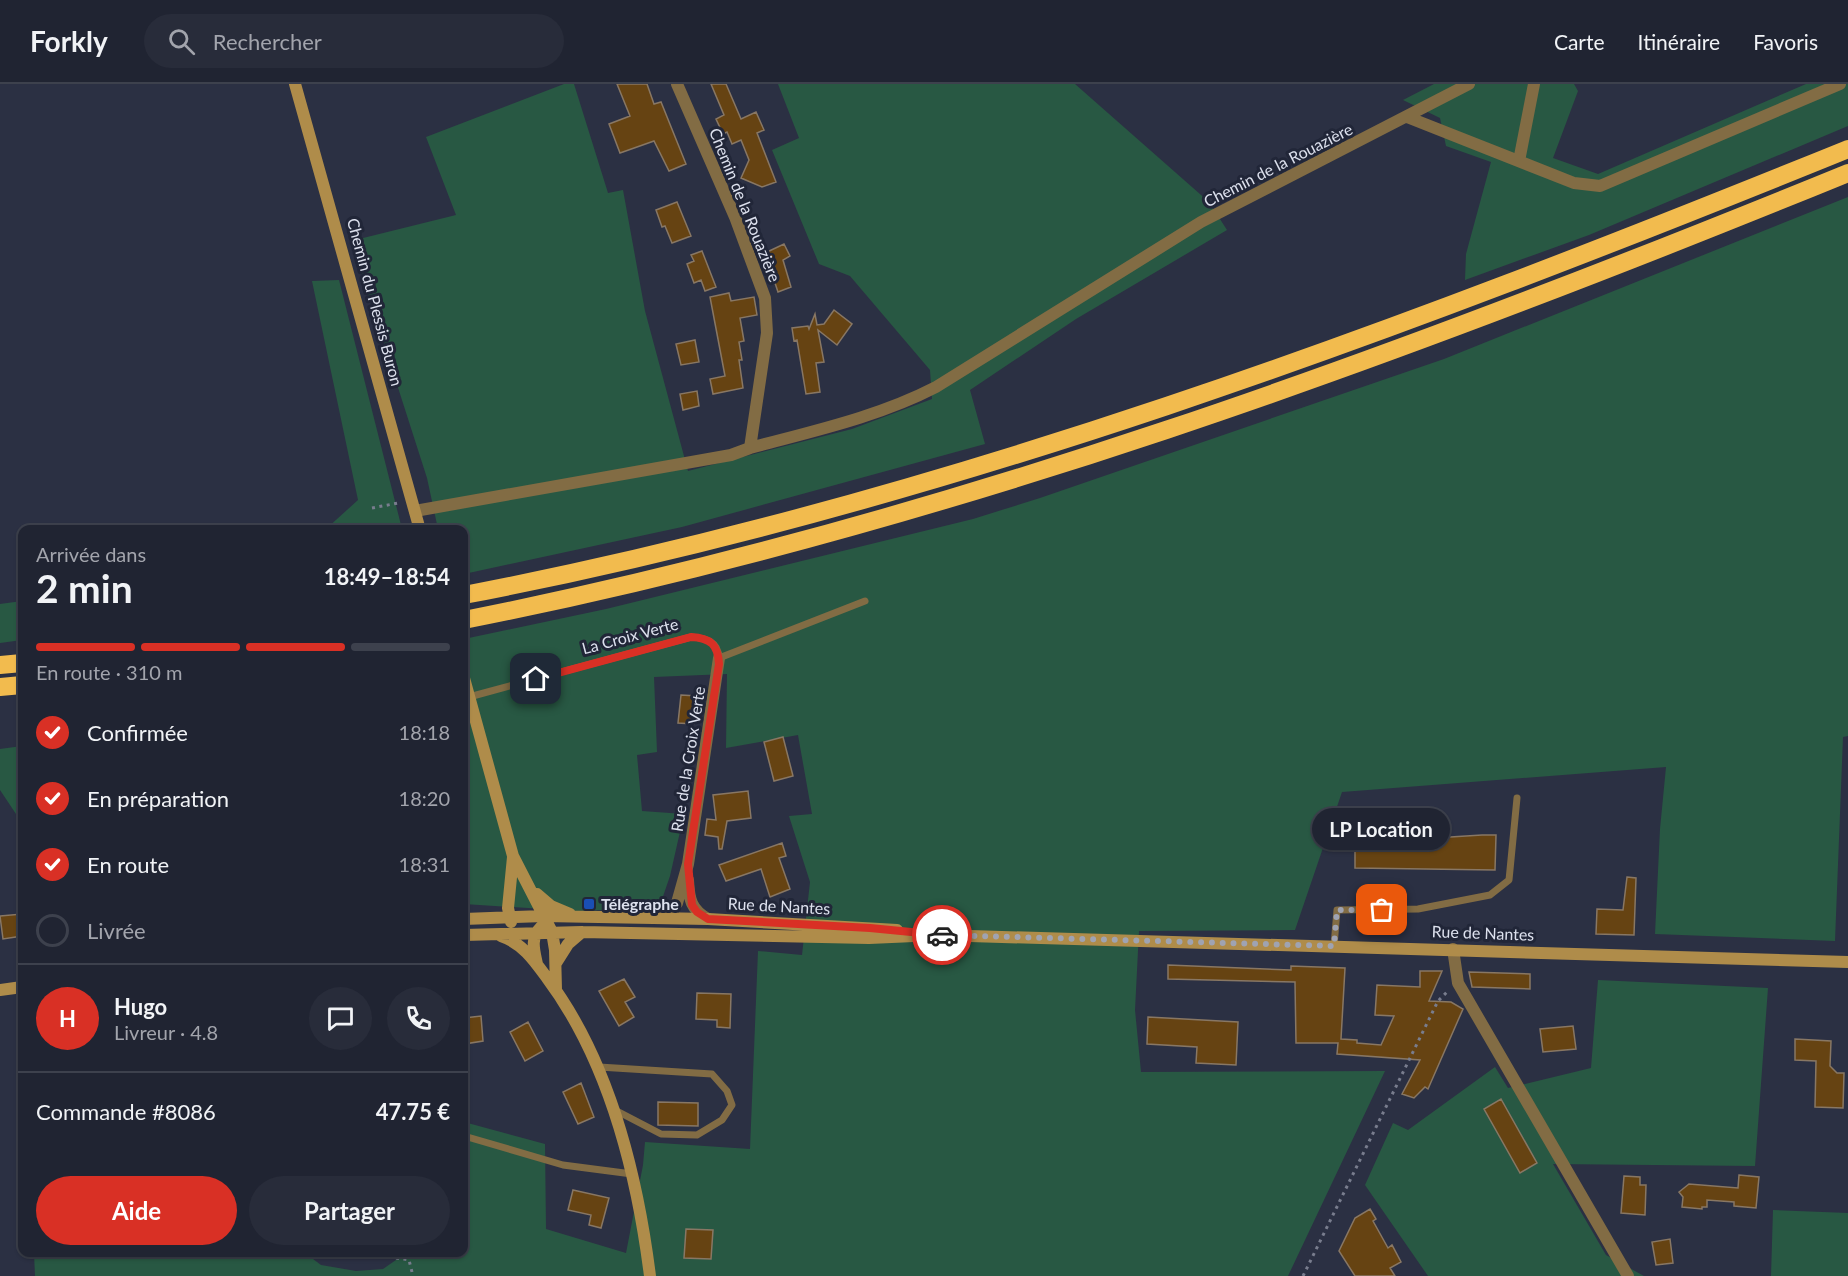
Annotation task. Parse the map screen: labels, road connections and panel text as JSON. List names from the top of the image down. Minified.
{"streets":{"main road":["Chemin du Plessis Buron","Rue de Nantes"],"street":["Chemin de la Rouazière","Rue de la Croix Verte"],"lane":["La Croix Verte"]},"crossings":[["Chemin de la Rouazière","Chemin du Plessis Buron"],["La Croix Verte","Rue de la Croix Verte"],["Rue de la Croix Verte","Rue de Nantes"]],"places":{"transit":["Télégraphe"],"other":["LP Location"]},"page":{"header":"Forkly","search":"Rechercher","nav":["Carte","Itinéraire","Favoris"],"heading":["2 min","Arrivée dans","18:49–18:54"],"panel":["Hugo","Livreur · 4.8","Commande #8086","47.75 €"],"bar":"En route · 310 m","list":[["Confirmée","18:18"],["En préparation","18:20"],["En route","18:31"],"Livrée"],"bubble":"LP Location","round":"H","buttons":["Aide","Partager"]}}
